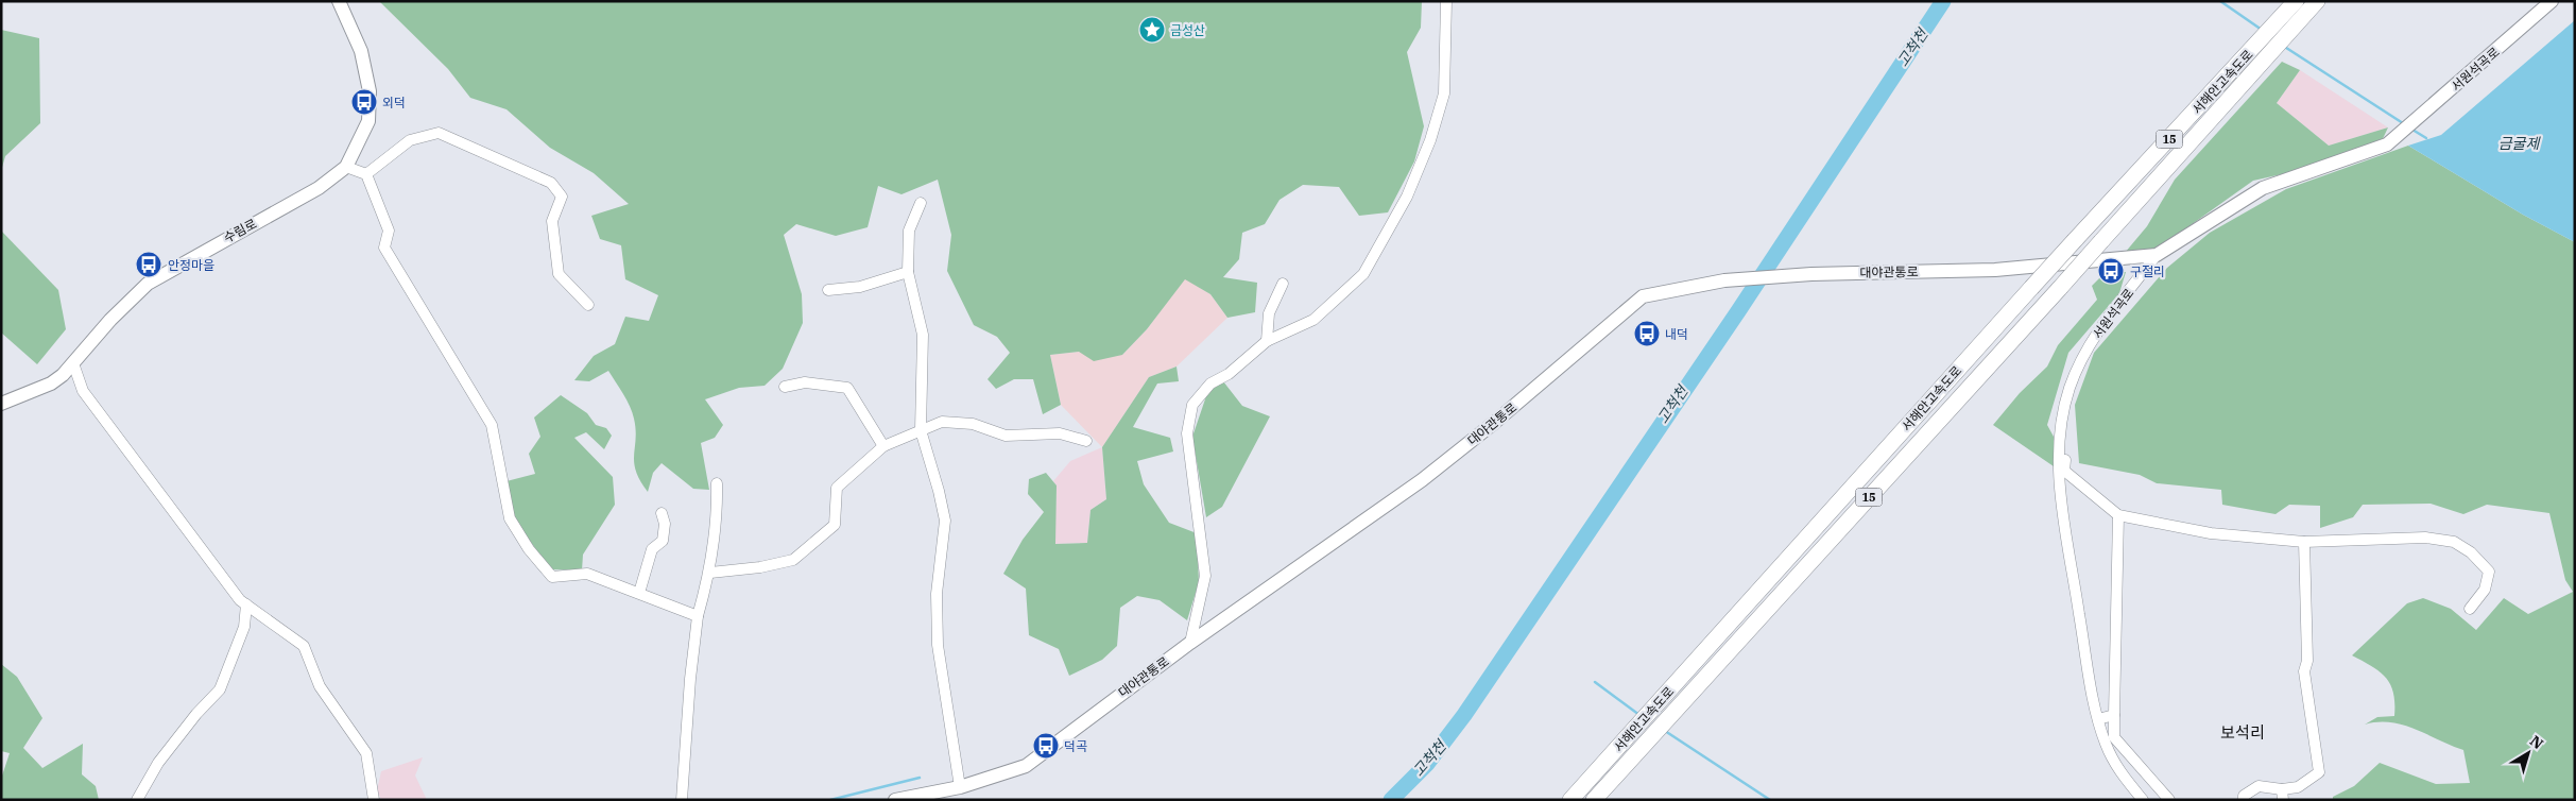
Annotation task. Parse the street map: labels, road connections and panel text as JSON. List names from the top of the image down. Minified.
{"streets":{"highway":["서해안고속도로","15"],"main road":["서원석곡로","수림로","대야관통로"]},"crossings":[["서원석곡로","대야관통로"]],"districts":["보석리"],"water":["고척천","금굴제"],"places":{"place":["금성산"],"bus stop":["외덕","안정마을","구절리","내덕","덕곡"]},"north":"top right"}
